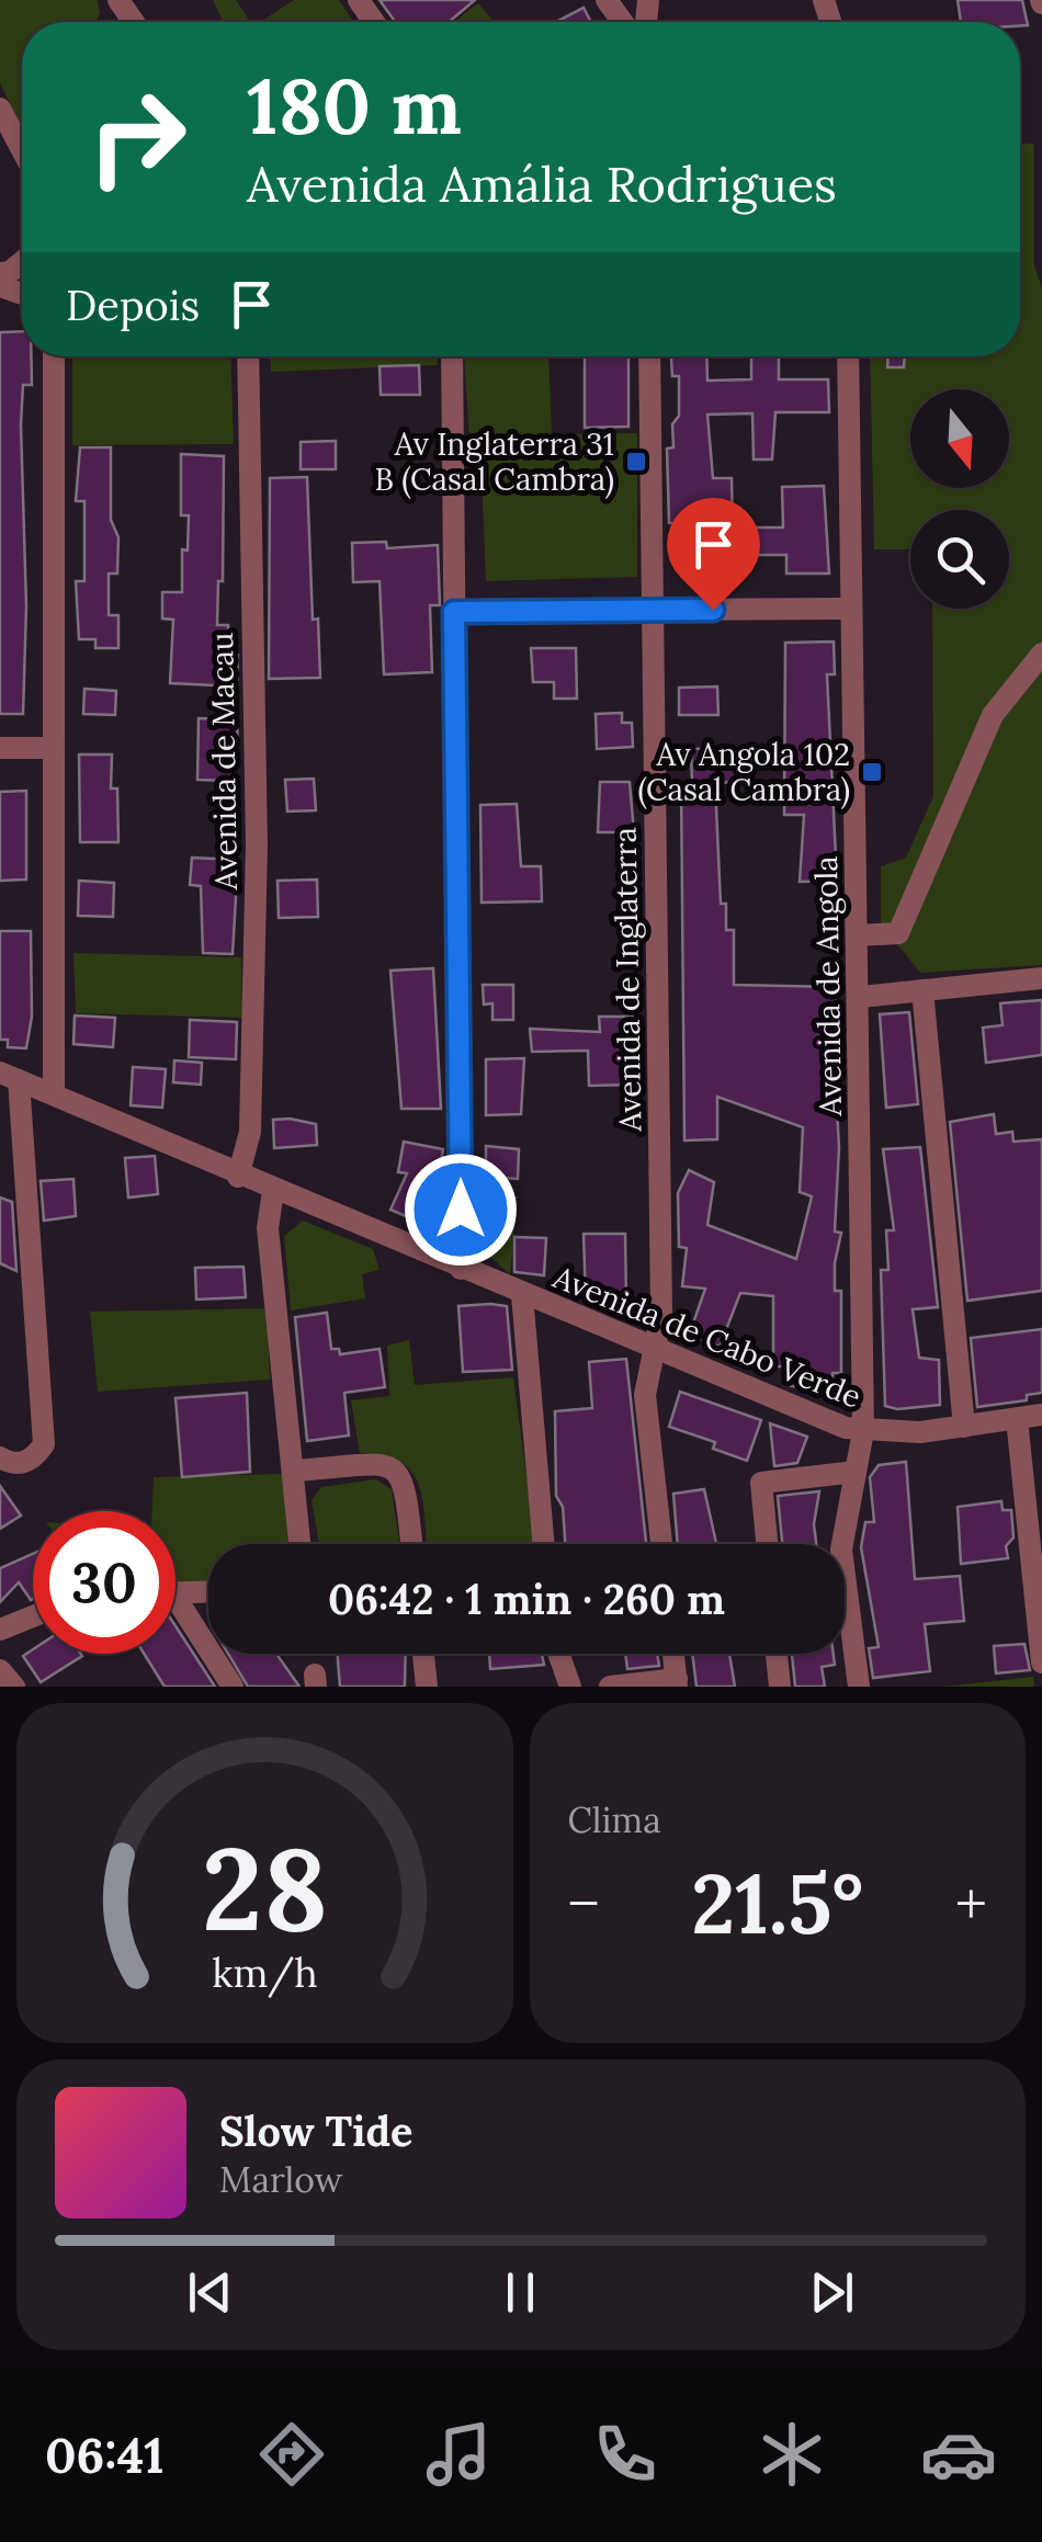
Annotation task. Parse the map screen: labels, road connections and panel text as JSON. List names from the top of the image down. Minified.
{"streets":{"street":["Avenida de Macau","Avenida de Inglaterra","Avenida de Angola","Avenida de Cabo Verde"]},"crossings":[["Avenida de Macau","Avenida de Cabo Verde"],["Avenida de Inglaterra","Avenida de Cabo Verde"],["Avenida de Angola","Avenida de Cabo Verde"]],"places":{"transit":["Av Inglaterra 31 B (Casal Cambra)","Av Angola 102 (Casal Cambra)"]},"north":"bottom","page":{"turn":["180 m","Avenida Amália Rodrigues"],"then":"Depois","limit":"30","trip":"06:42 · 1 min · 260 m","tile":"Clima","heat":["−","21.5°","+"],"song":["Slow Tide","Marlow"],"tabs":"06:41","gauge":["28","km/h"]}}
